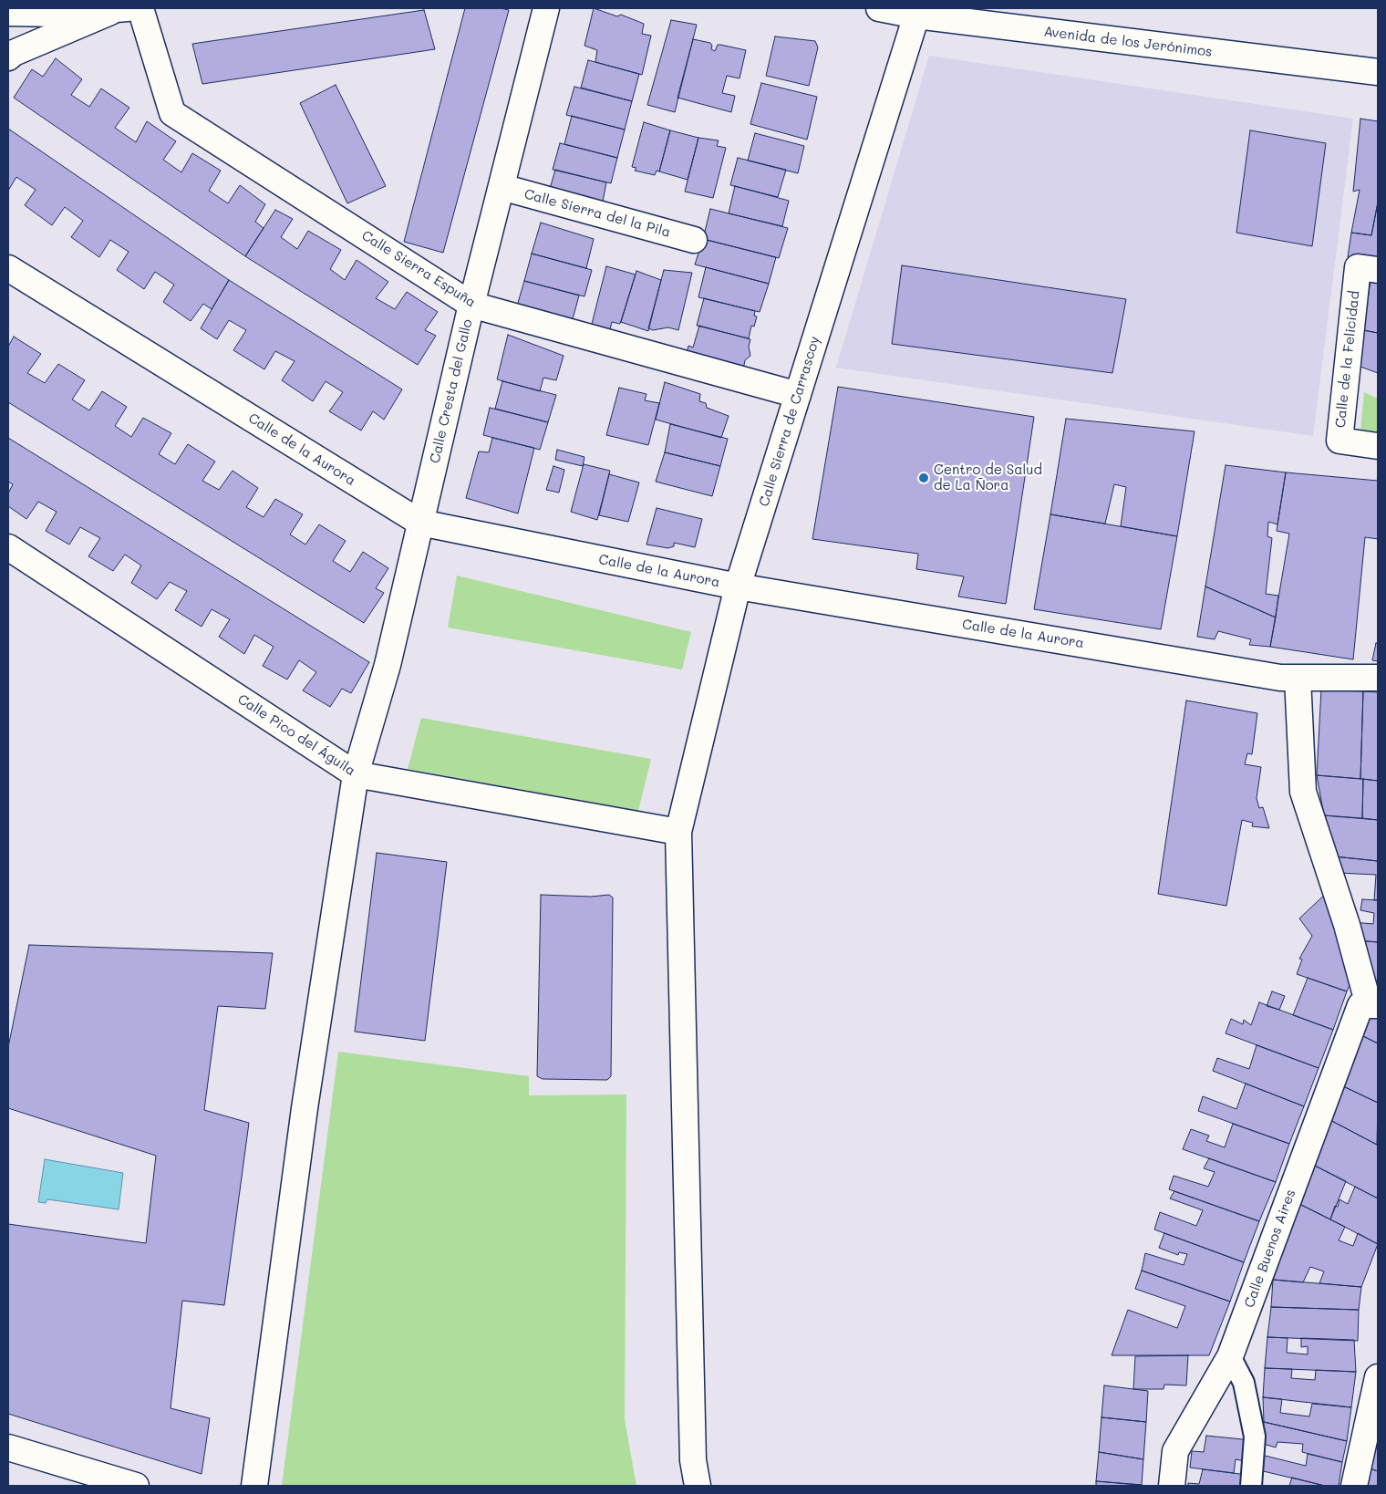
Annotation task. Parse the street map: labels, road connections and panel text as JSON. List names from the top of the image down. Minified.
{"streets":{"street":["Avenida de los Jerónimos","Calle Sierra del la Pila","Calle Sierra Espuña","Calle de la Felicidad","Calle Cresta del Gallo","Calle Sierra de Carrascoy","Calle de la Aurora","Calle Pico del Águila","Calle Buenos Aires"]},"crossings":[["Avenida de los Jerónimos","Calle Sierra de Carrascoy"],["Calle Sierra del la Pila","Calle Cresta del Gallo"],["Calle Sierra Espuña","Calle Cresta del Gallo"],["Calle Sierra Espuña","Calle Sierra de Carrascoy"],["Calle Cresta del Gallo","Calle de la Aurora"],["Calle Cresta del Gallo","Calle Pico del Águila"],["Calle Sierra de Carrascoy","Calle de la Aurora"],["Calle Sierra de Carrascoy","Calle Pico del Águila"]],"places":["Centro de Salud de La Ñora"]}
